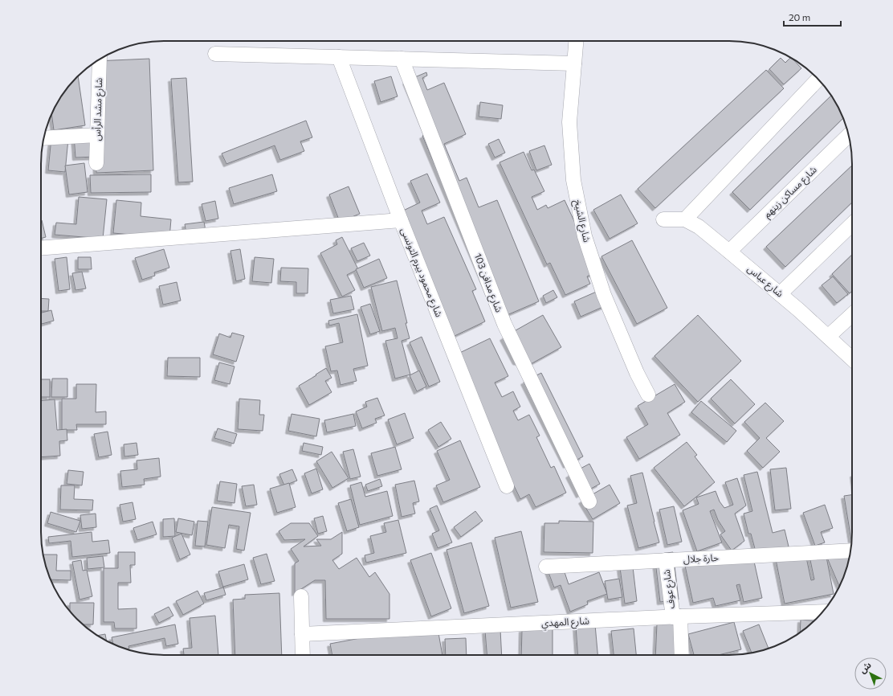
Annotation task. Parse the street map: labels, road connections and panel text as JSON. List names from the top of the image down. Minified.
{"streets":{"street":["شارع مشد الرأس","شارع مساكن زينهم","شارع الشيخ","شارع محمود بيرم التونسى","شارع عباس","شارع مدافن 103","حارة جلال","شارع عوف","شارع المهدي"]},"crossings":[["شارع مساكن زينهم","شارع عباس"],["حارة جلال","شارع عوف"],["شارع عوف","شارع المهدي"]],"scale_bar":"20 m","north":"top left"}
